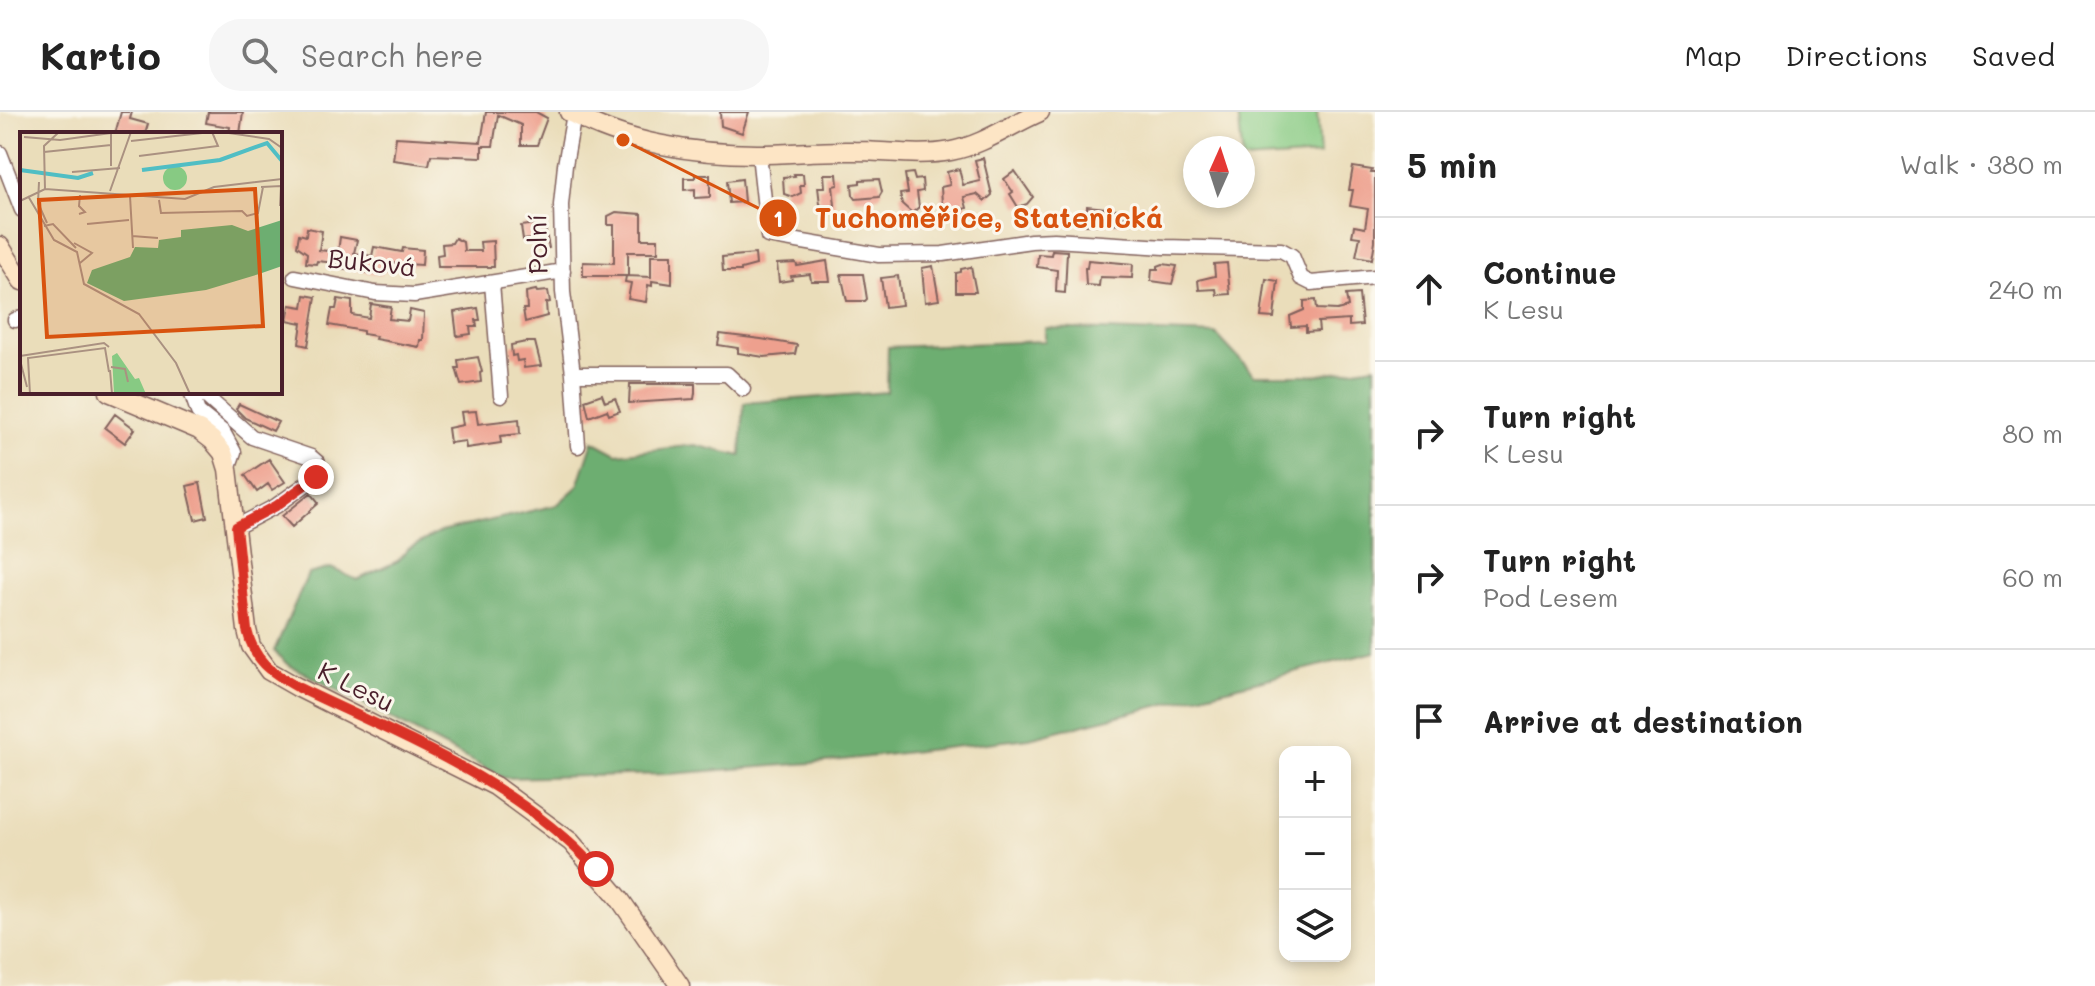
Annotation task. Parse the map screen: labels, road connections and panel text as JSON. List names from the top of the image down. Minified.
{"streets":{"street":["Polní","Buková","K Lesu"]},"crossings":[["Polní","Buková"]],"places":["Tuchoměřice, Statenická"],"north":"top","page":{"header":"Kartio","search":"Search here","nav":["Map","Directions","Saved"],"heading":["5 min","Walk · 380 m"],"list":[["Continue","K Lesu","240 m"],["Turn right","K Lesu","80 m"],["Turn right","Pod Lesem","60 m"],"Arrive at destination"],"map_buttons":["+","−"]}}
